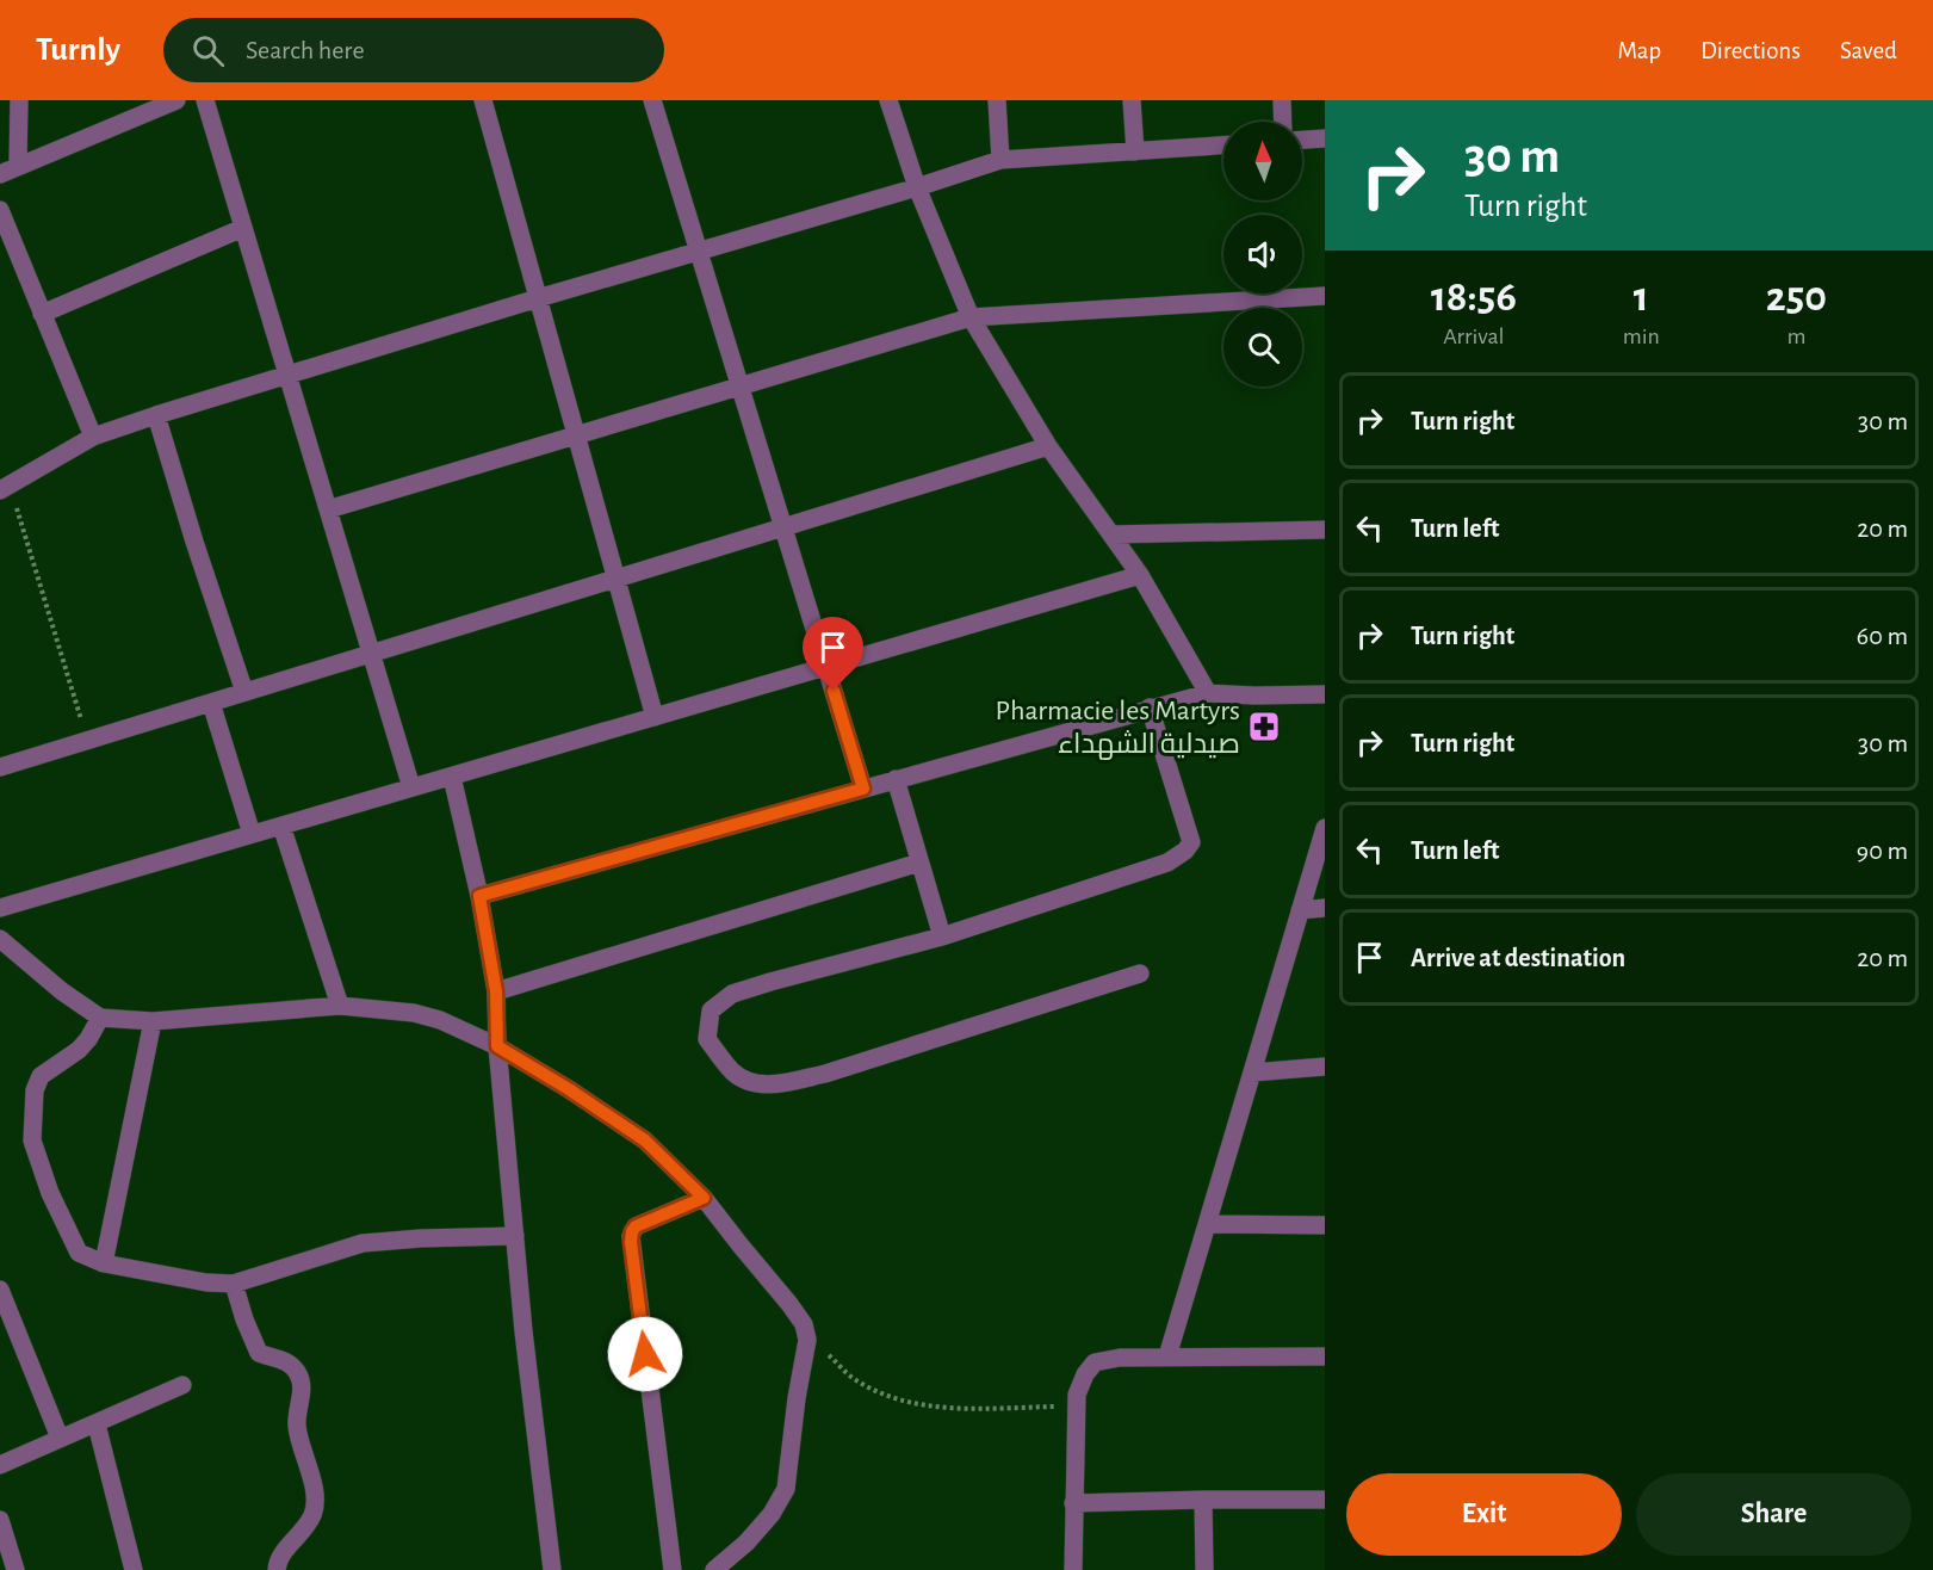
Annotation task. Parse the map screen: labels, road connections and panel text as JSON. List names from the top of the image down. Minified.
{"places":{"pharmacy":["Pharmacie les Martyrs صيدلية الشهداء"]},"north":"top","page":{"header":"Turnly","search":"Search here","nav":["Map","Directions","Saved"],"turn":["30 m","Turn right"],"eta":["18:56","Arrival","1","min","250","m"],"list":[{"name":"Turn right","value":"30 m"},{"name":"Turn left","value":"20 m"},{"name":"Turn right","value":"60 m"},{"name":"Turn right","value":"30 m"},{"name":"Turn left","value":"90 m"},{"name":"Arrive at destination","value":"20 m"}],"buttons":["Exit","Share"]}}
